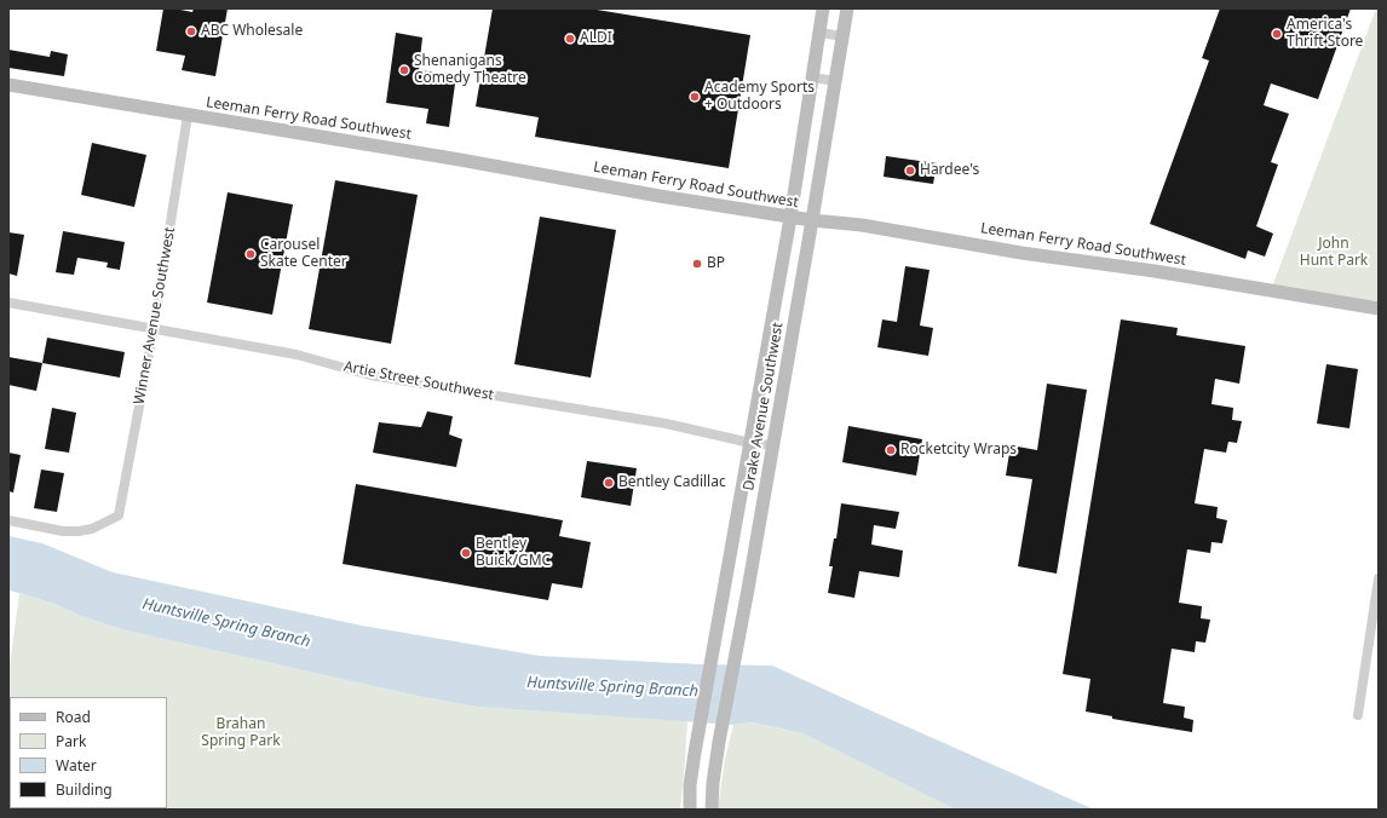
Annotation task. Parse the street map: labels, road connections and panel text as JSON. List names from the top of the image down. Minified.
{"streets":{"street":["Leeman Ferry Road Southwest","Winner Avenue Southwest","Artie Street Southwest","Drake Avenue Southwest"]},"crossings":[["Leeman Ferry Road Southwest","Winner Avenue Southwest"],["Leeman Ferry Road Southwest","Drake Avenue Southwest"],["Winner Avenue Southwest","Artie Street Southwest"],["Artie Street Southwest","Drake Avenue Southwest"]],"water":["Huntsville Spring Branch"],"parks":["John Hunt Park","Brahan Spring Park"],"places":["ABC Wholesale","America's Thrift Store","ALDI","Shenanigans Comedy Theatre","Academy Sports + Outdoors","Hardee's","Carousel Skate Center","BP","Rocketcity Wraps","Bentley Cadillac","Bentley Buick/GMC"],"legend":["Road","Park","Water","Building"]}
